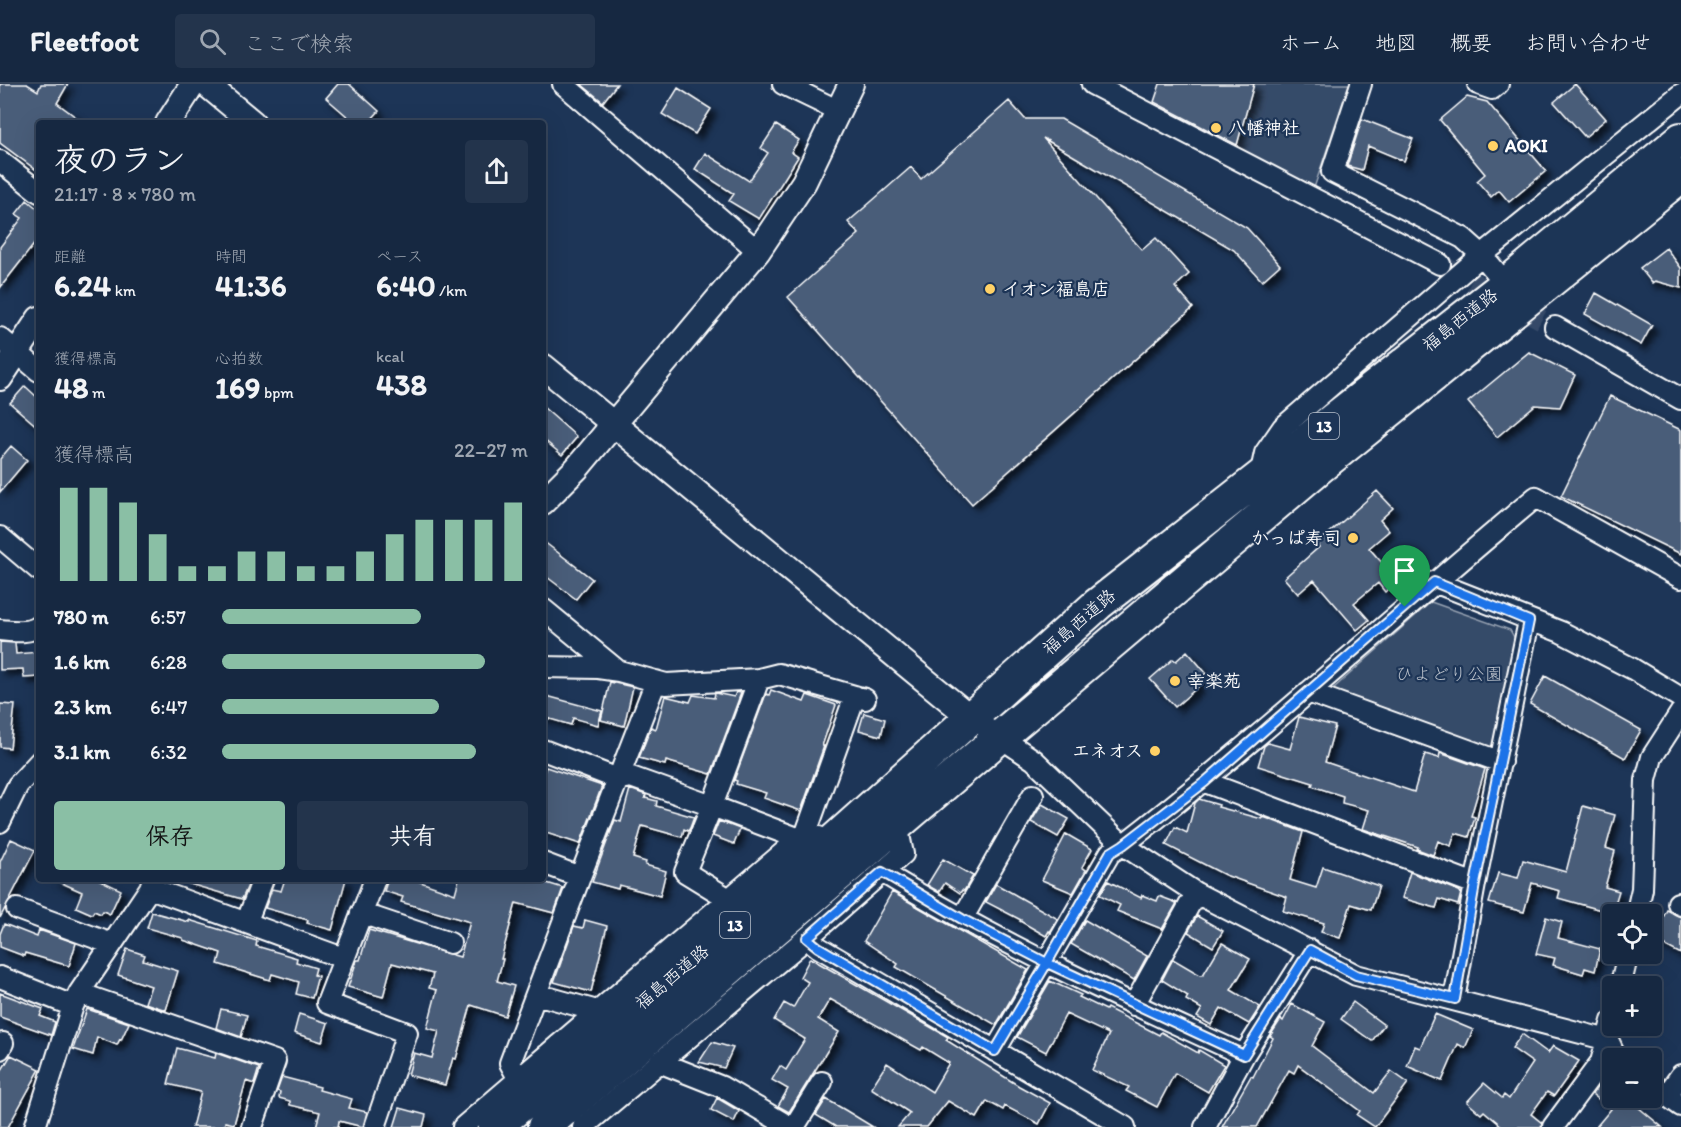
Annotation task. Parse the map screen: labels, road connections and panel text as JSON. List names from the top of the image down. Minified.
{"streets":{"highway":["福島西道路","13"]},"parks":["ひよどり公園"],"places":["八幡神社","AOKI","イオン福島店","かっぱ寿司","幸楽苑","エネオス"],"page":{"header":"Fleetfoot","search":"ここで検索","nav":["ホーム","地図","概要","お問い合わせ"],"heading":["夜のラン","21:17 · 8 × 780 m"],"stats":[["距離","6.24 km"],["時間","41:36"],["ペース","6:40 /km"],["獲得標高","48 m"],["心拍数","169 bpm"],["kcal","438"]],"chart":["獲得標高","22–27 m"],"list":[{"name":"780 m","note":"6:57"},{"name":"1.6 km","note":"6:28"},{"name":"2.3 km","note":"6:47"},{"name":"3.1 km","note":"6:32"}],"buttons":["保存","共有"],"map_buttons":["+","−"]}}
